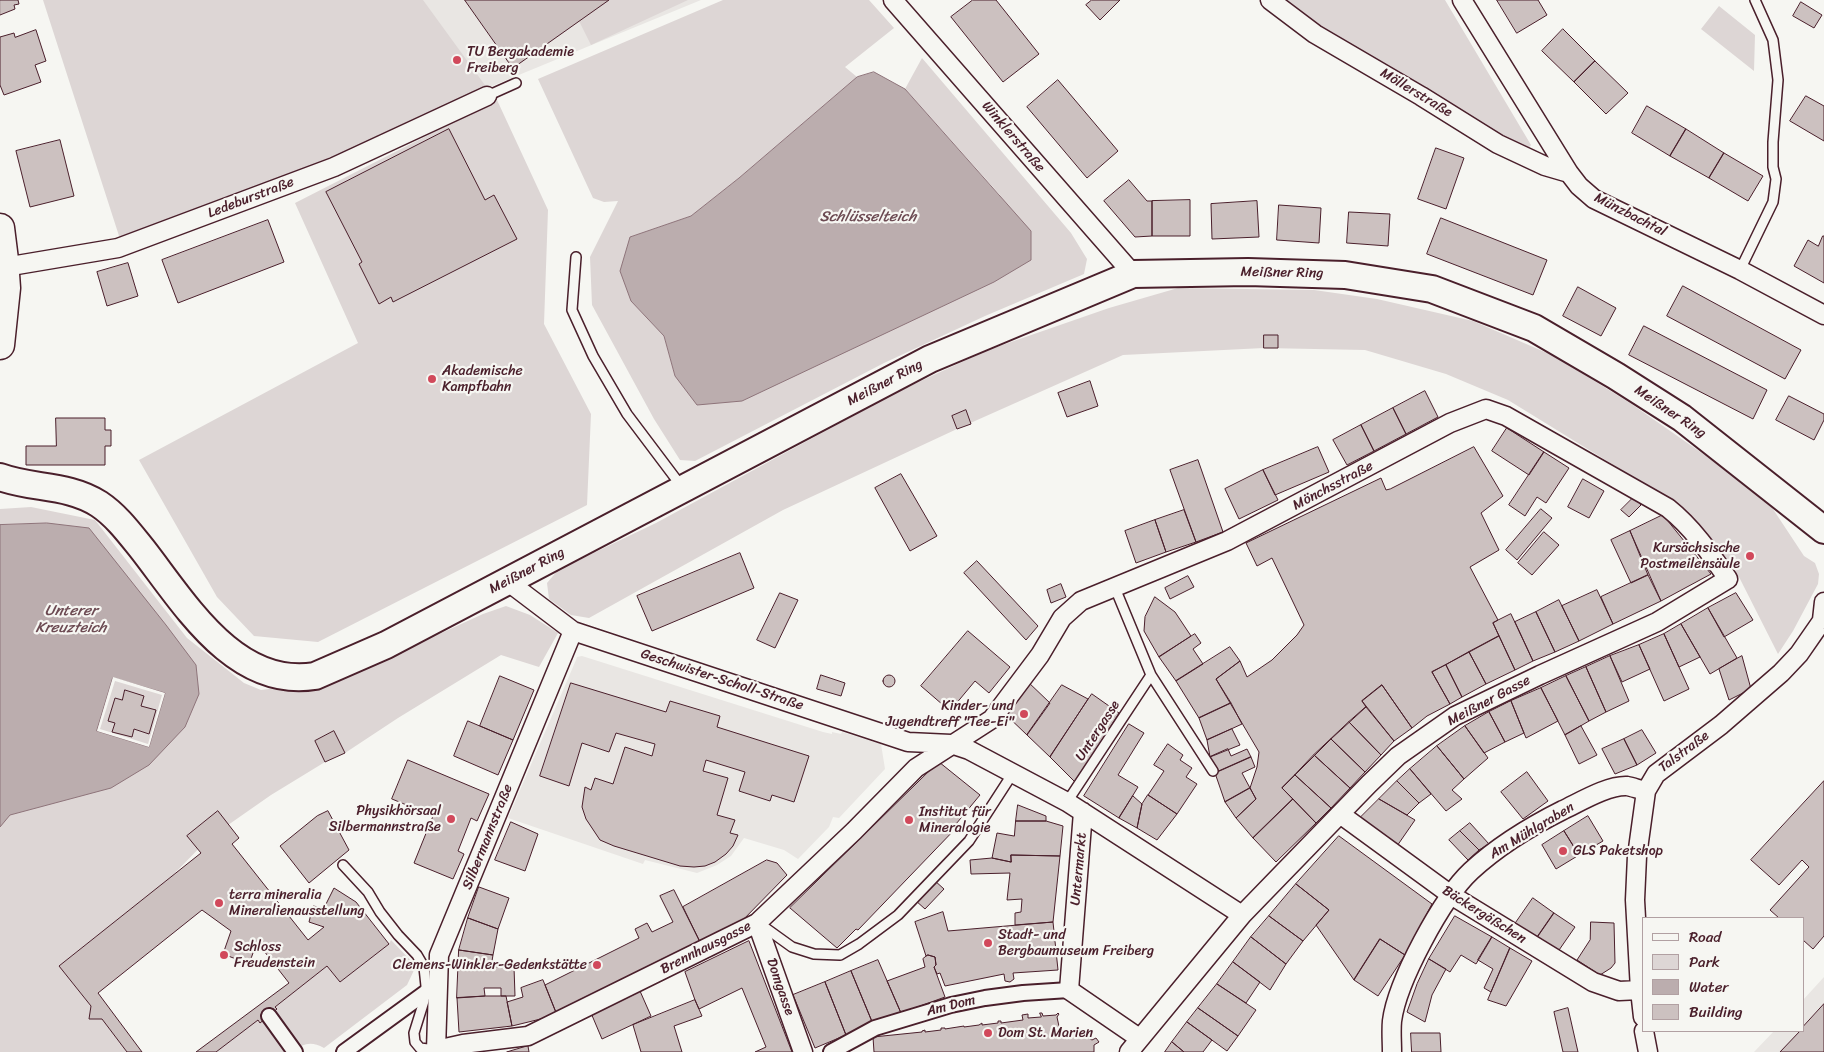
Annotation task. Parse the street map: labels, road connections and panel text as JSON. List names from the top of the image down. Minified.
{"streets":{"main road":["Meißner Ring"],"street":["Möllerstraße","Winklerstraße","Ledeburstraße","Münzbachtal","Mönchsstraße","Geschwister-Scholl-Straße","Meißner Gasse","Talstraße","Am Mühlgraben","Silbermannstraße","Untermarkt","Bäckergäßchen","Brennhausgasse","Domgasse","Am Dom"],"lane":["Untergasse"]},"crossings":[["Möllerstraße","Münzbachtal"],["Winklerstraße","Meißner Ring"],["Meißner Ring","Geschwister-Scholl-Straße"],["Mönchsstraße","Geschwister-Scholl-Straße"],["Mönchsstraße","Meißner Gasse"],["Mönchsstraße","Untermarkt"],["Mönchsstraße","Brennhausgasse"],["Geschwister-Scholl-Straße","Silbermannstraße"],["Geschwister-Scholl-Straße","Untermarkt"],["Geschwister-Scholl-Straße","Brennhausgasse"],["Meißner Gasse","Untermarkt"],["Meißner Gasse","Bäckergäßchen"],["Untergasse","Untermarkt"],["Talstraße","Am Mühlgraben"],["Talstraße","Bäckergäßchen"],["Am Mühlgraben","Bäckergäßchen"],["Silbermannstraße","Brennhausgasse"],["Untermarkt","Brennhausgasse"],["Untermarkt","Am Dom"],["Brennhausgasse","Domgasse"]],"water":["Schlüsselteich","Unterer Kreuzteich"],"places":["TU Bergakademie Freiberg","Akademische Kampfbahn","Kursächsische Postmeilensäule","Kinder- und Jugendtreff \"Tee-Ei\"","Physikhörsaal Silbermannstraße","Institut für Mineralogie","GLS Paketshop","terra mineralia Mineralienausstellung","Stadt- und Bergbaumuseum Freiberg","Schloss Freudenstein","Clemens-Winkler-Gedenkstätte","Dom St. Marien"],"legend":["Road","Park","Water","Building"]}
